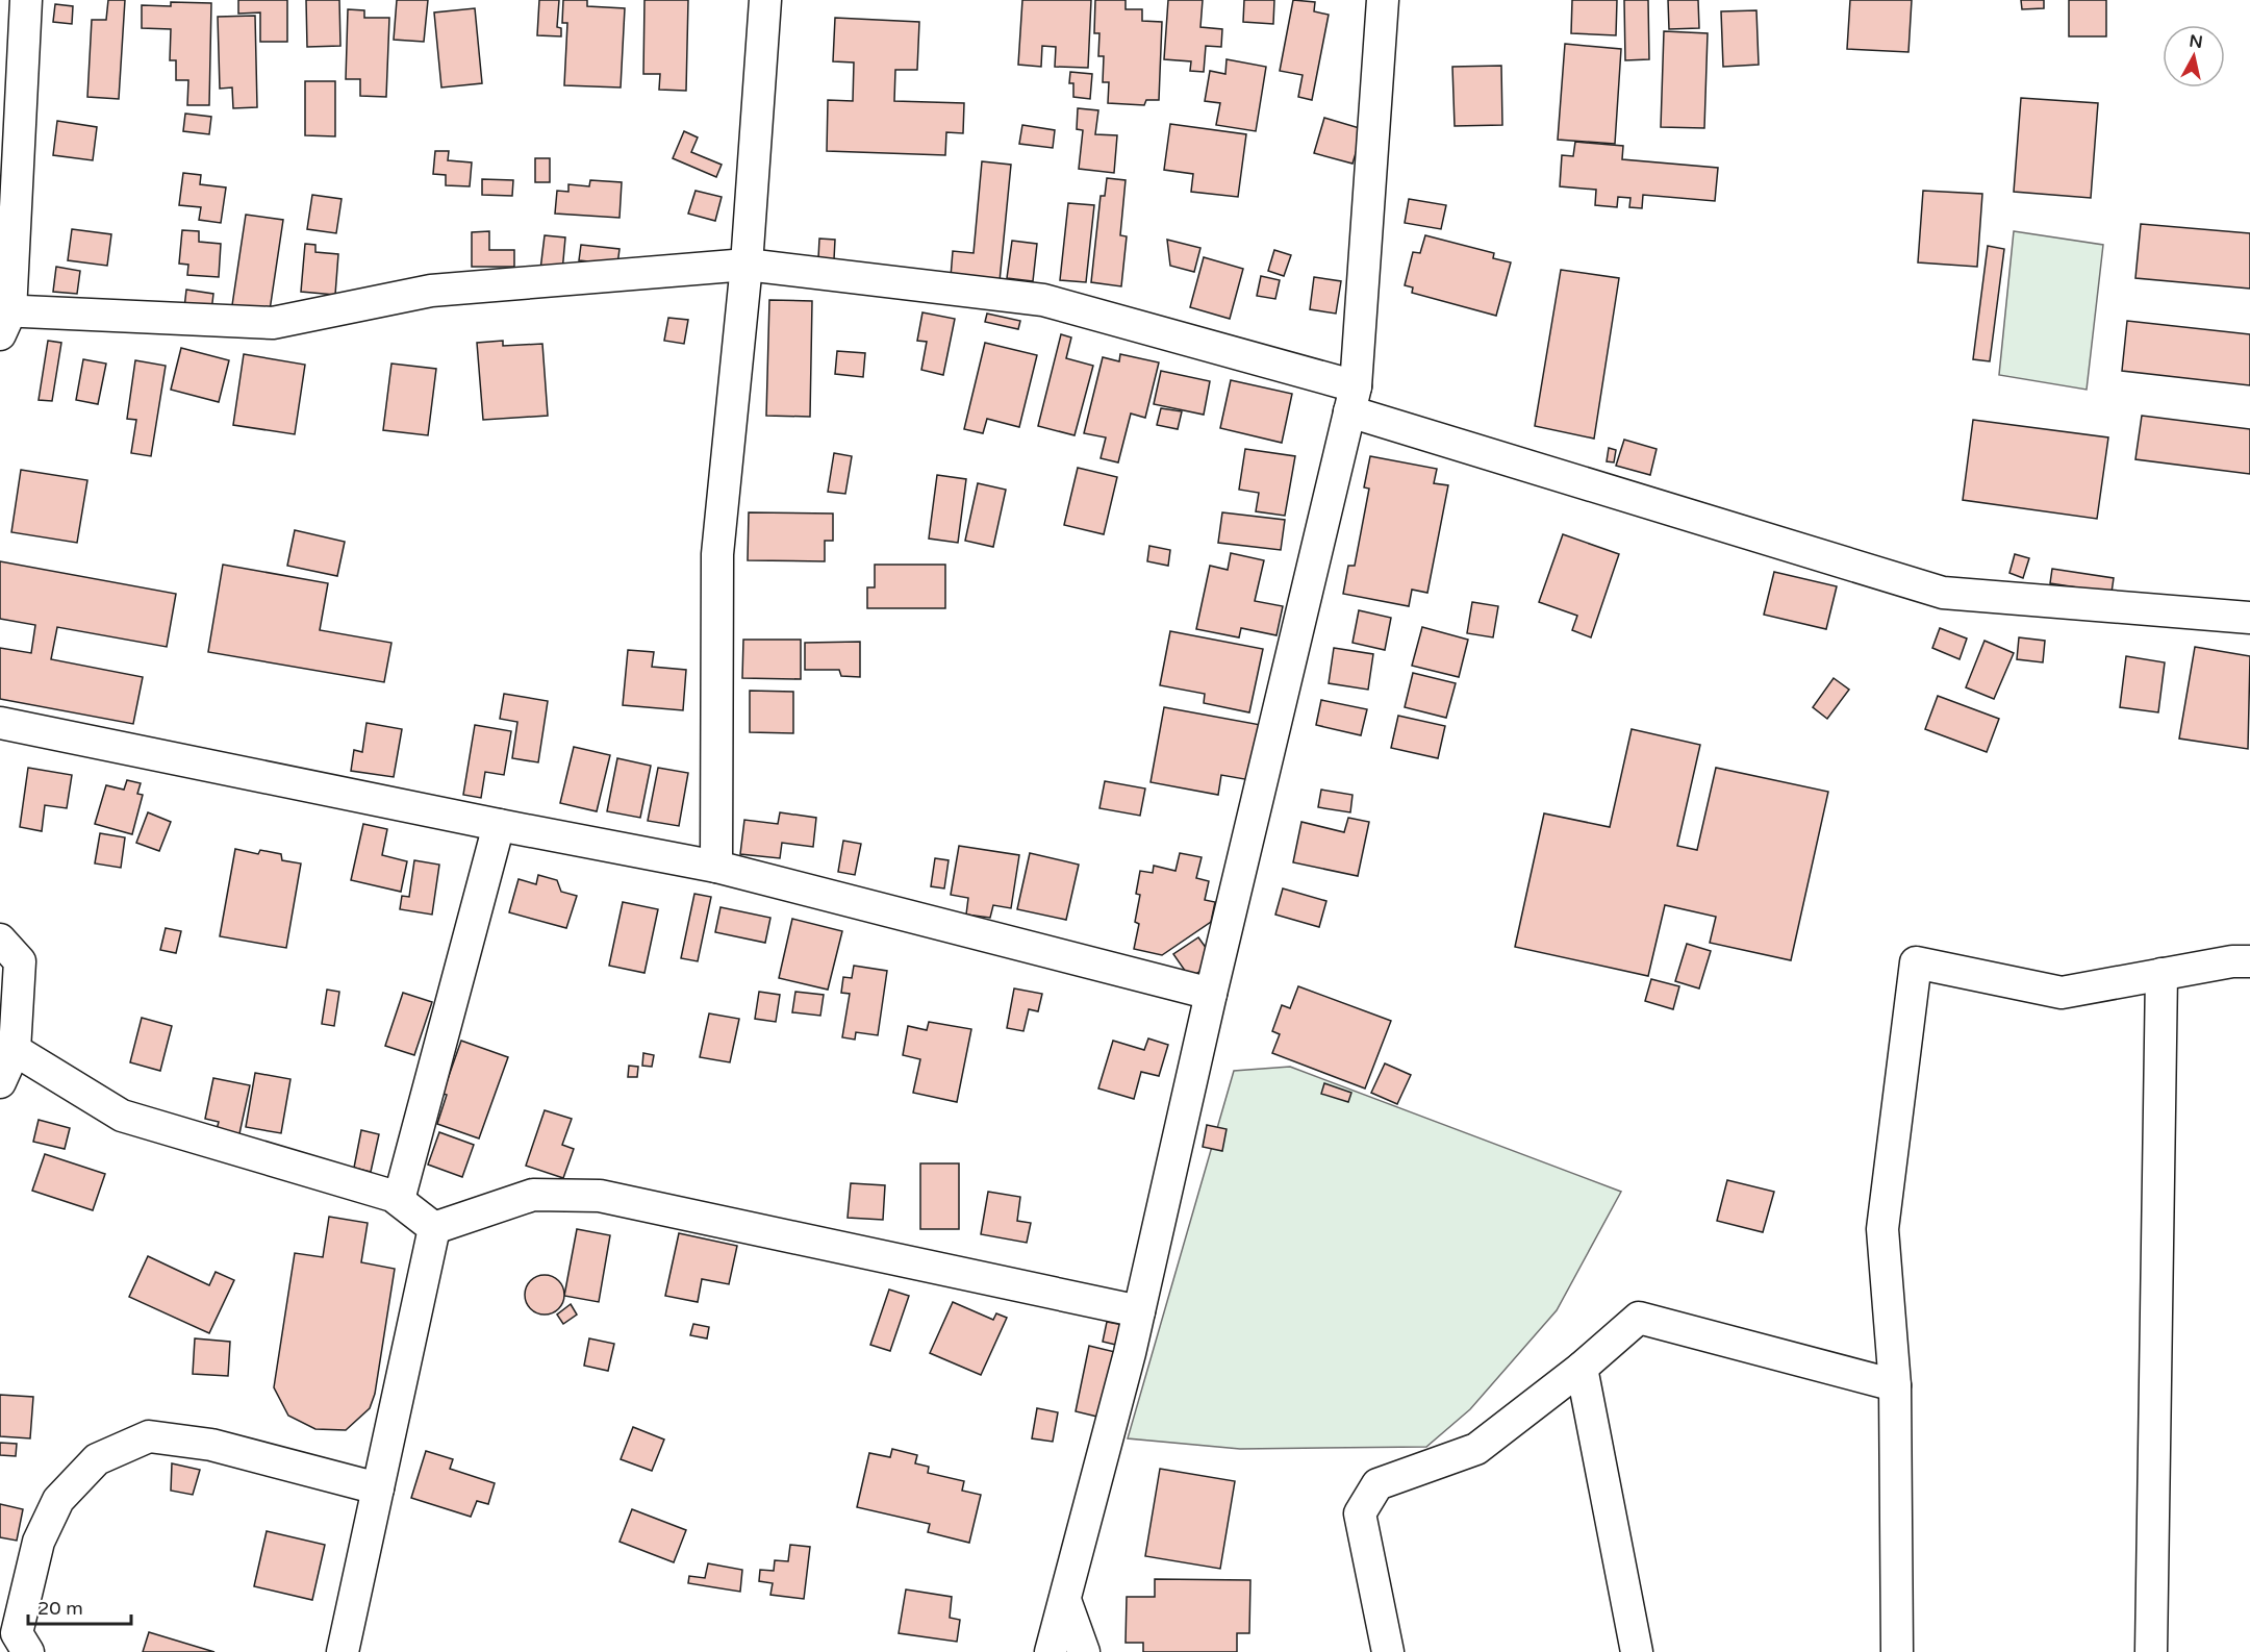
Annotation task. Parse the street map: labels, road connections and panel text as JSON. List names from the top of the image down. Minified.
{"scale_bar":"20 m","north":"top"}
